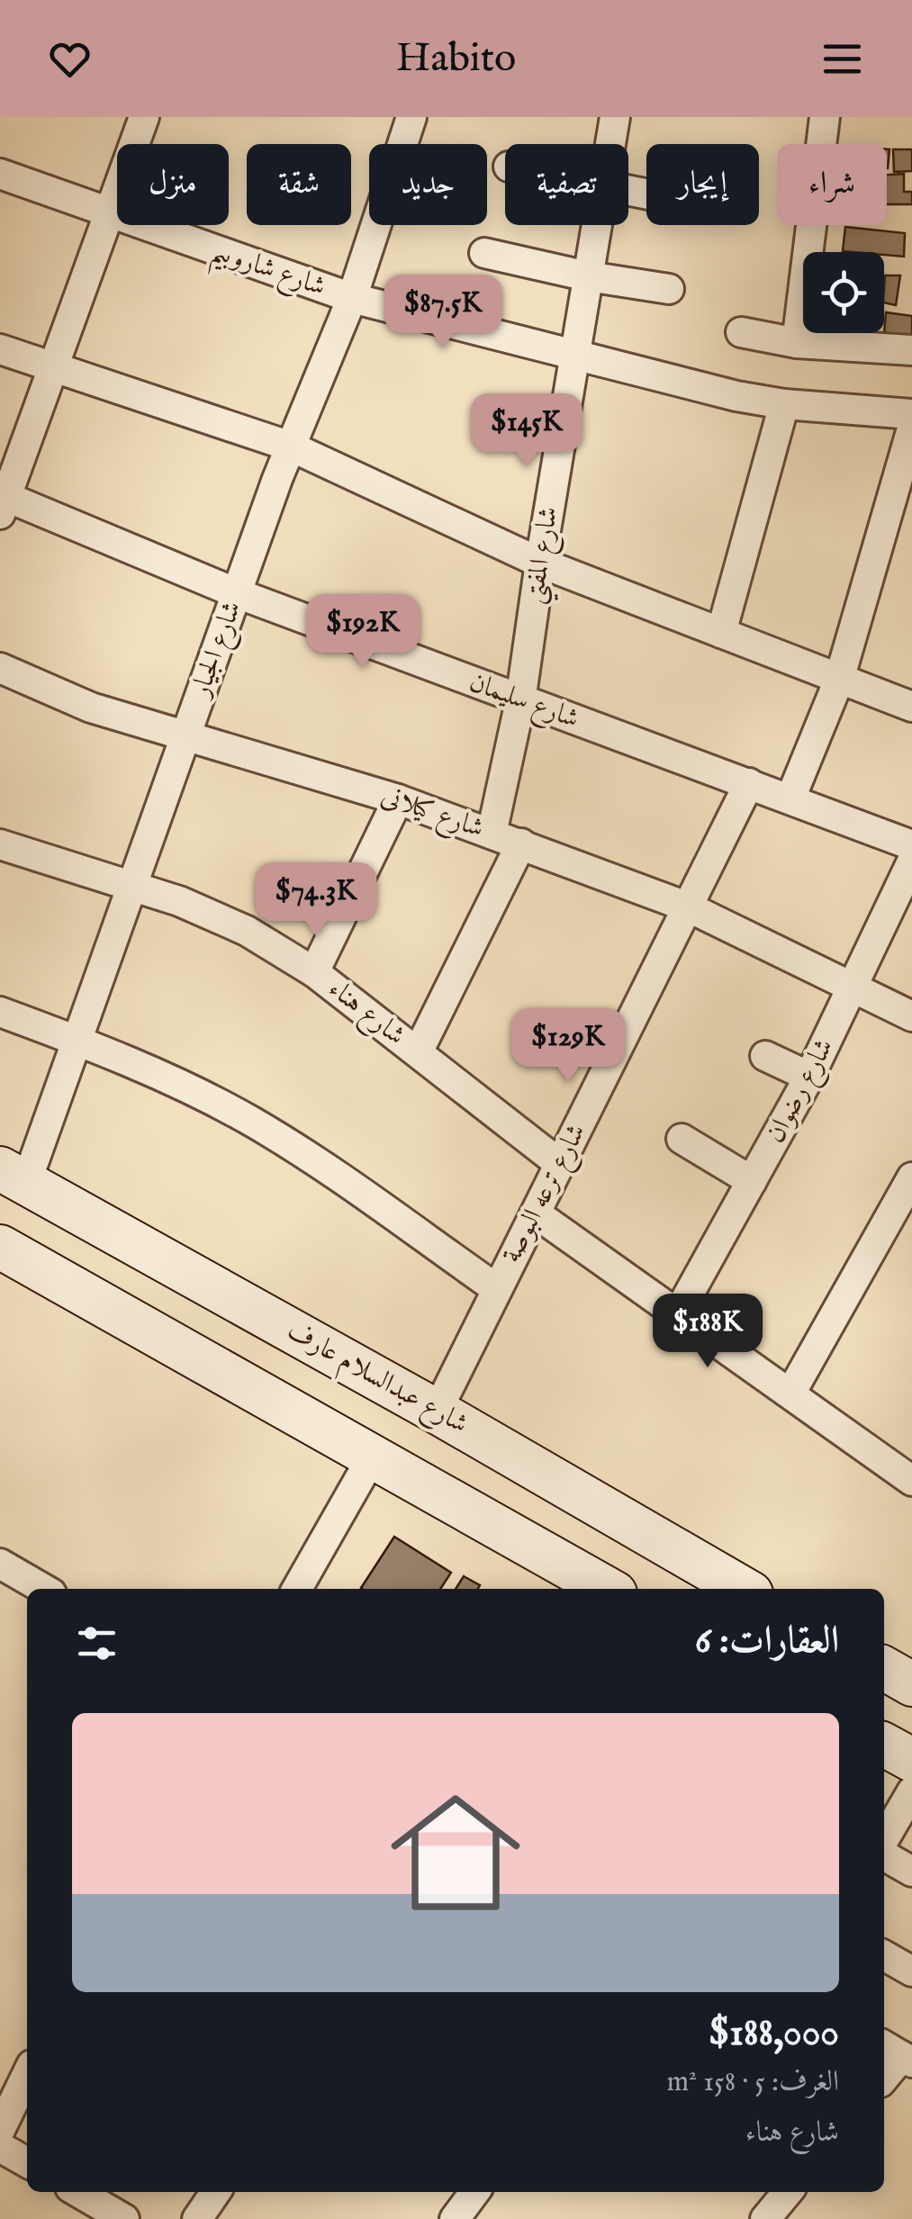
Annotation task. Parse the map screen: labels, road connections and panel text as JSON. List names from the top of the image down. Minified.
{"streets":{"main road":["شارع عبدالسلام عارف"],"street":["شارع شاروبيم","شارع المفتي","شارع الجيار","شارع سليمان","شارع كيلانى","شارع هناء","شارع رضوان","شارع ترعه البوصة"]},"crossings":[["شارع شاروبيم","شارع المفتي"],["شارع شاروبيم","شارع الجيار"],["شارع المفتي","شارع سليمان"],["شارع المفتي","شارع كيلانى"],["شارع الجيار","شارع سليمان"],["شارع الجيار","شارع كيلانى"],["شارع الجيار","شارع هناء"],["شارع الجيار","شارع عبدالسلام عارف"],["شارع سليمان","شارع ترعه البوصة"],["شارع كيلانى","شارع رضوان"],["شارع كيلانى","شارع ترعه البوصة"],["شارع هناء","شارع ترعه البوصة"],["شارع ترعه البوصة","شارع عبدالسلام عارف"]],"page":{"header":"Habito","chip":["شراء","إيجار","تصفية","جديد","شقة","منزل"],"price":["$87.5K","$145K","$192K","$74.3K","$129K","$188K"],"heading":"العقارات: 6","list":[{"name":"$188,000","note":"الغرف: 5 · 158 m² · شارع هناء"}]}}
